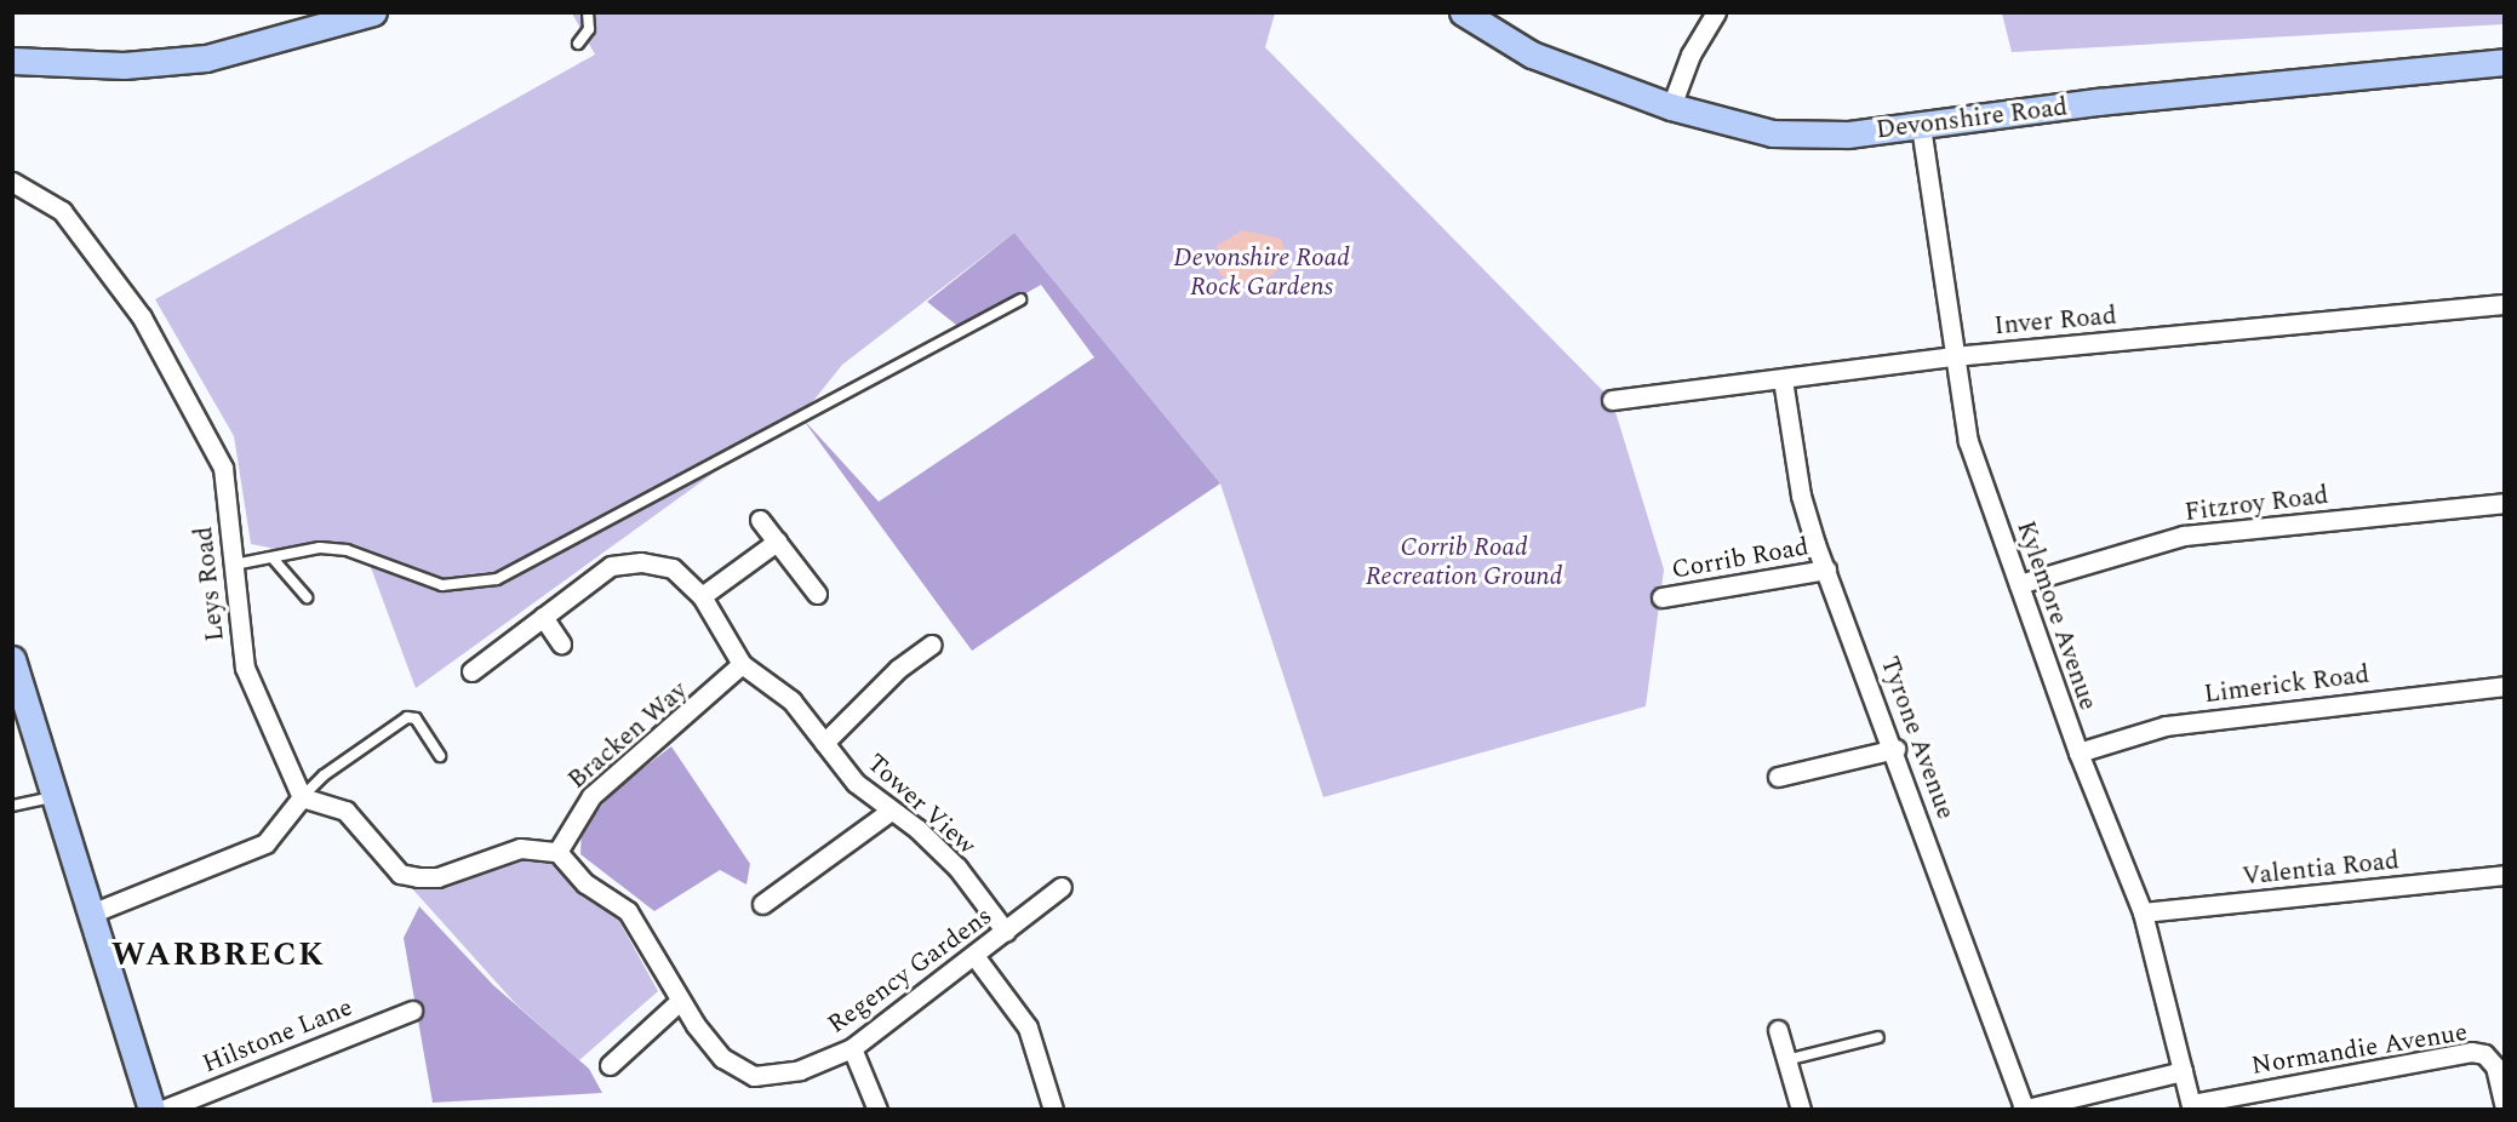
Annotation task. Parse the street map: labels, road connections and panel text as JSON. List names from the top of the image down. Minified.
{"streets":{"main road":["Devonshire Road"],"street":["Inver Road","Fitzroy Road","Corrib Road","Leys Road","Kylemore Avenue","Limerick Road","Bracken Way","Tyrone Avenue","Tower View","Valentia Road","Regency Gardens","Hilstone Lane","Normandie Avenue"]},"crossings":[["Devonshire Road","Kylemore Avenue"],["Inver Road","Kylemore Avenue"],["Inver Road","Tyrone Avenue"],["Fitzroy Road","Kylemore Avenue"],["Corrib Road","Tyrone Avenue"],["Kylemore Avenue","Limerick Road"],["Kylemore Avenue","Valentia Road"],["Kylemore Avenue","Normandie Avenue"],["Bracken Way","Tower View"],["Bracken Way","Regency Gardens"],["Tower View","Regency Gardens"]],"districts":["WARBRECK"],"parks":["Devonshire Road Rock Gardens","Corrib Road Recreation Ground"]}
